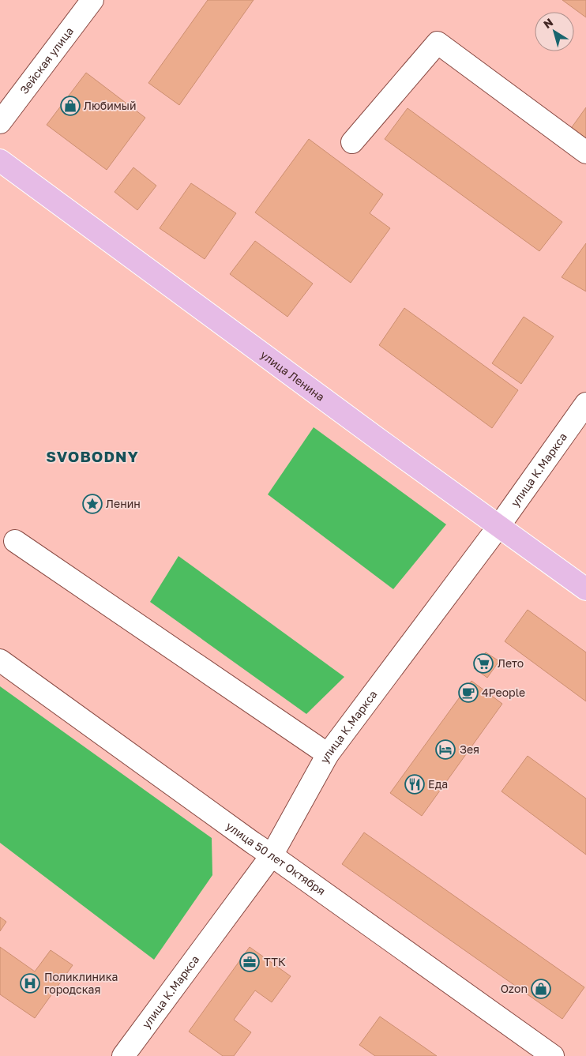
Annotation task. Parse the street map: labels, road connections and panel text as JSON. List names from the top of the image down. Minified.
{"streets":{"main road":["улица Ленина"],"street":["Зейская улица","улица К.Маркса","улица 50 лет Октября"]},"crossings":[["улица Ленина","улица К.Маркса"],["улица К.Маркса","улица 50 лет Октября"]],"districts":["SVOBODNY"],"places":{"shop":["Любимый","Ozon"],"place":["Ленин"],"supermarket":["Лето"],"cafe":["4People"],"hotel":["Зея"],"restaurant":["Еда"],"office":["ТТК"],"hospital":["Поликлиника городская"]},"north":"top left"}
